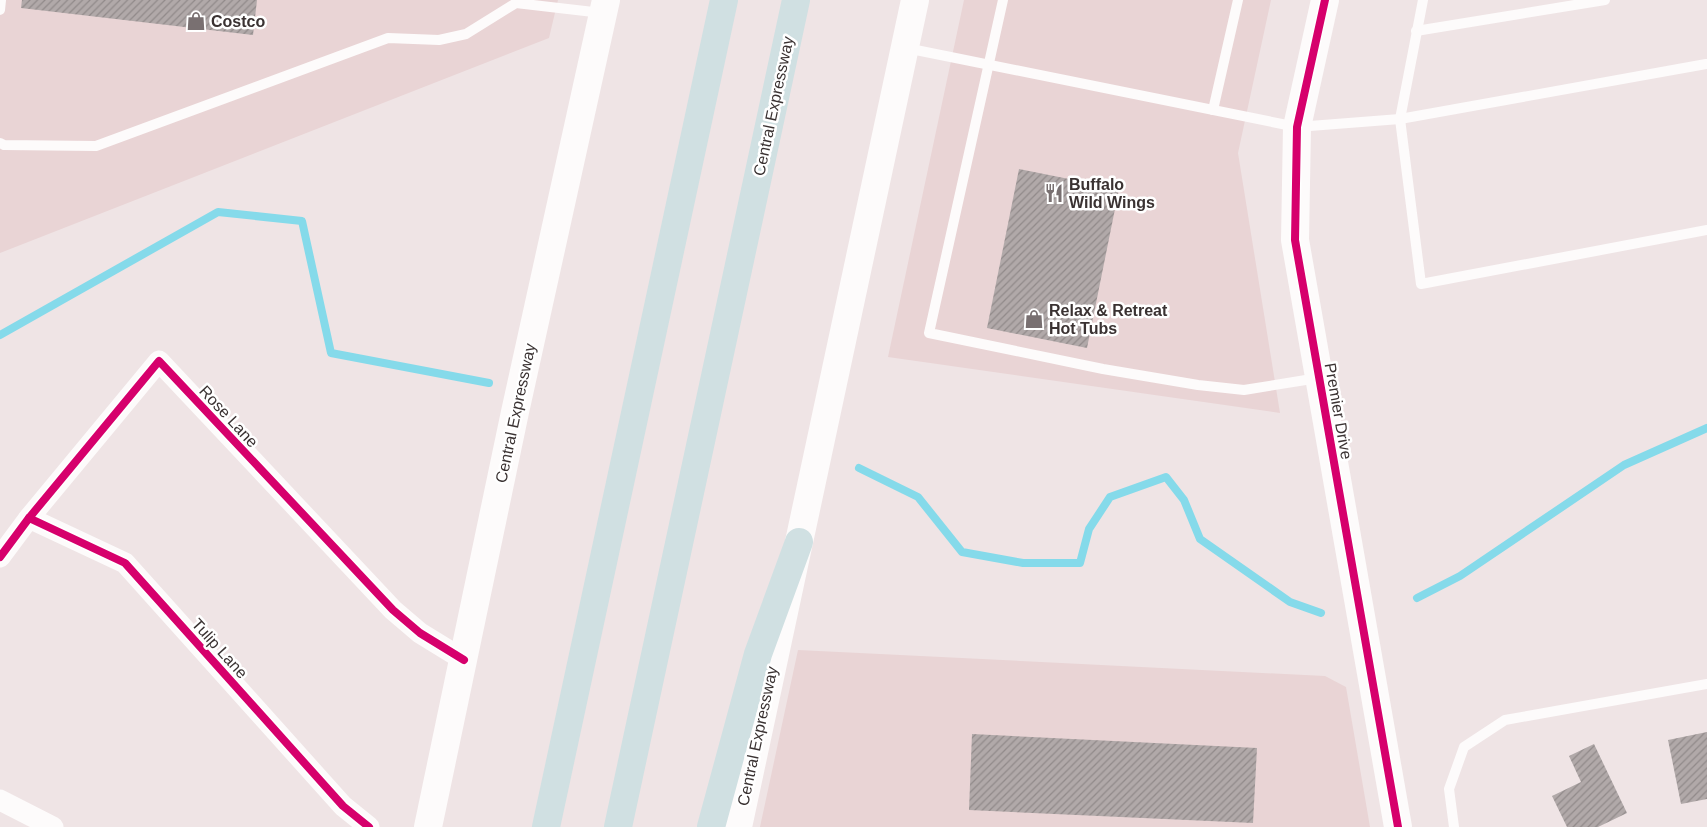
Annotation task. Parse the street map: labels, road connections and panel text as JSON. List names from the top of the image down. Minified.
{"streets":{"highway":["Central Expressway"],"main road":["Premier Drive"],"street":["Rose Lane","Tulip Lane"]},"crossings":[["Central Expressway","Rose Lane"],["Rose Lane","Tulip Lane"]],"places":{"shop":["Costco","Relax & Retreat Hot Tubs"],"restaurant":["Buffalo Wild Wings"]}}
